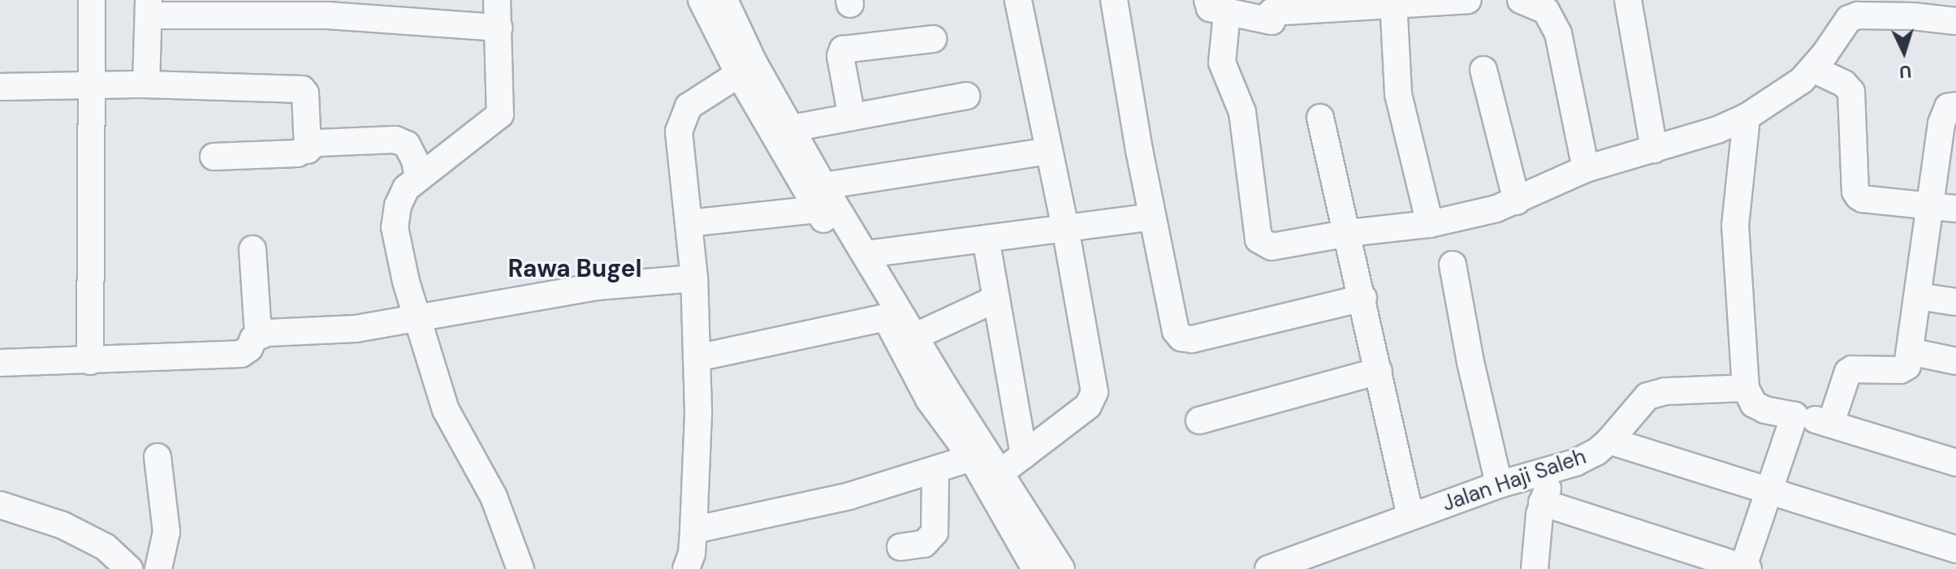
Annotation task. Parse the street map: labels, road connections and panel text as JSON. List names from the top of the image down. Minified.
{"streets":{"street":["Jalan Haji Saleh"]},"districts":["Rawa Bugel"],"north":"bottom"}
